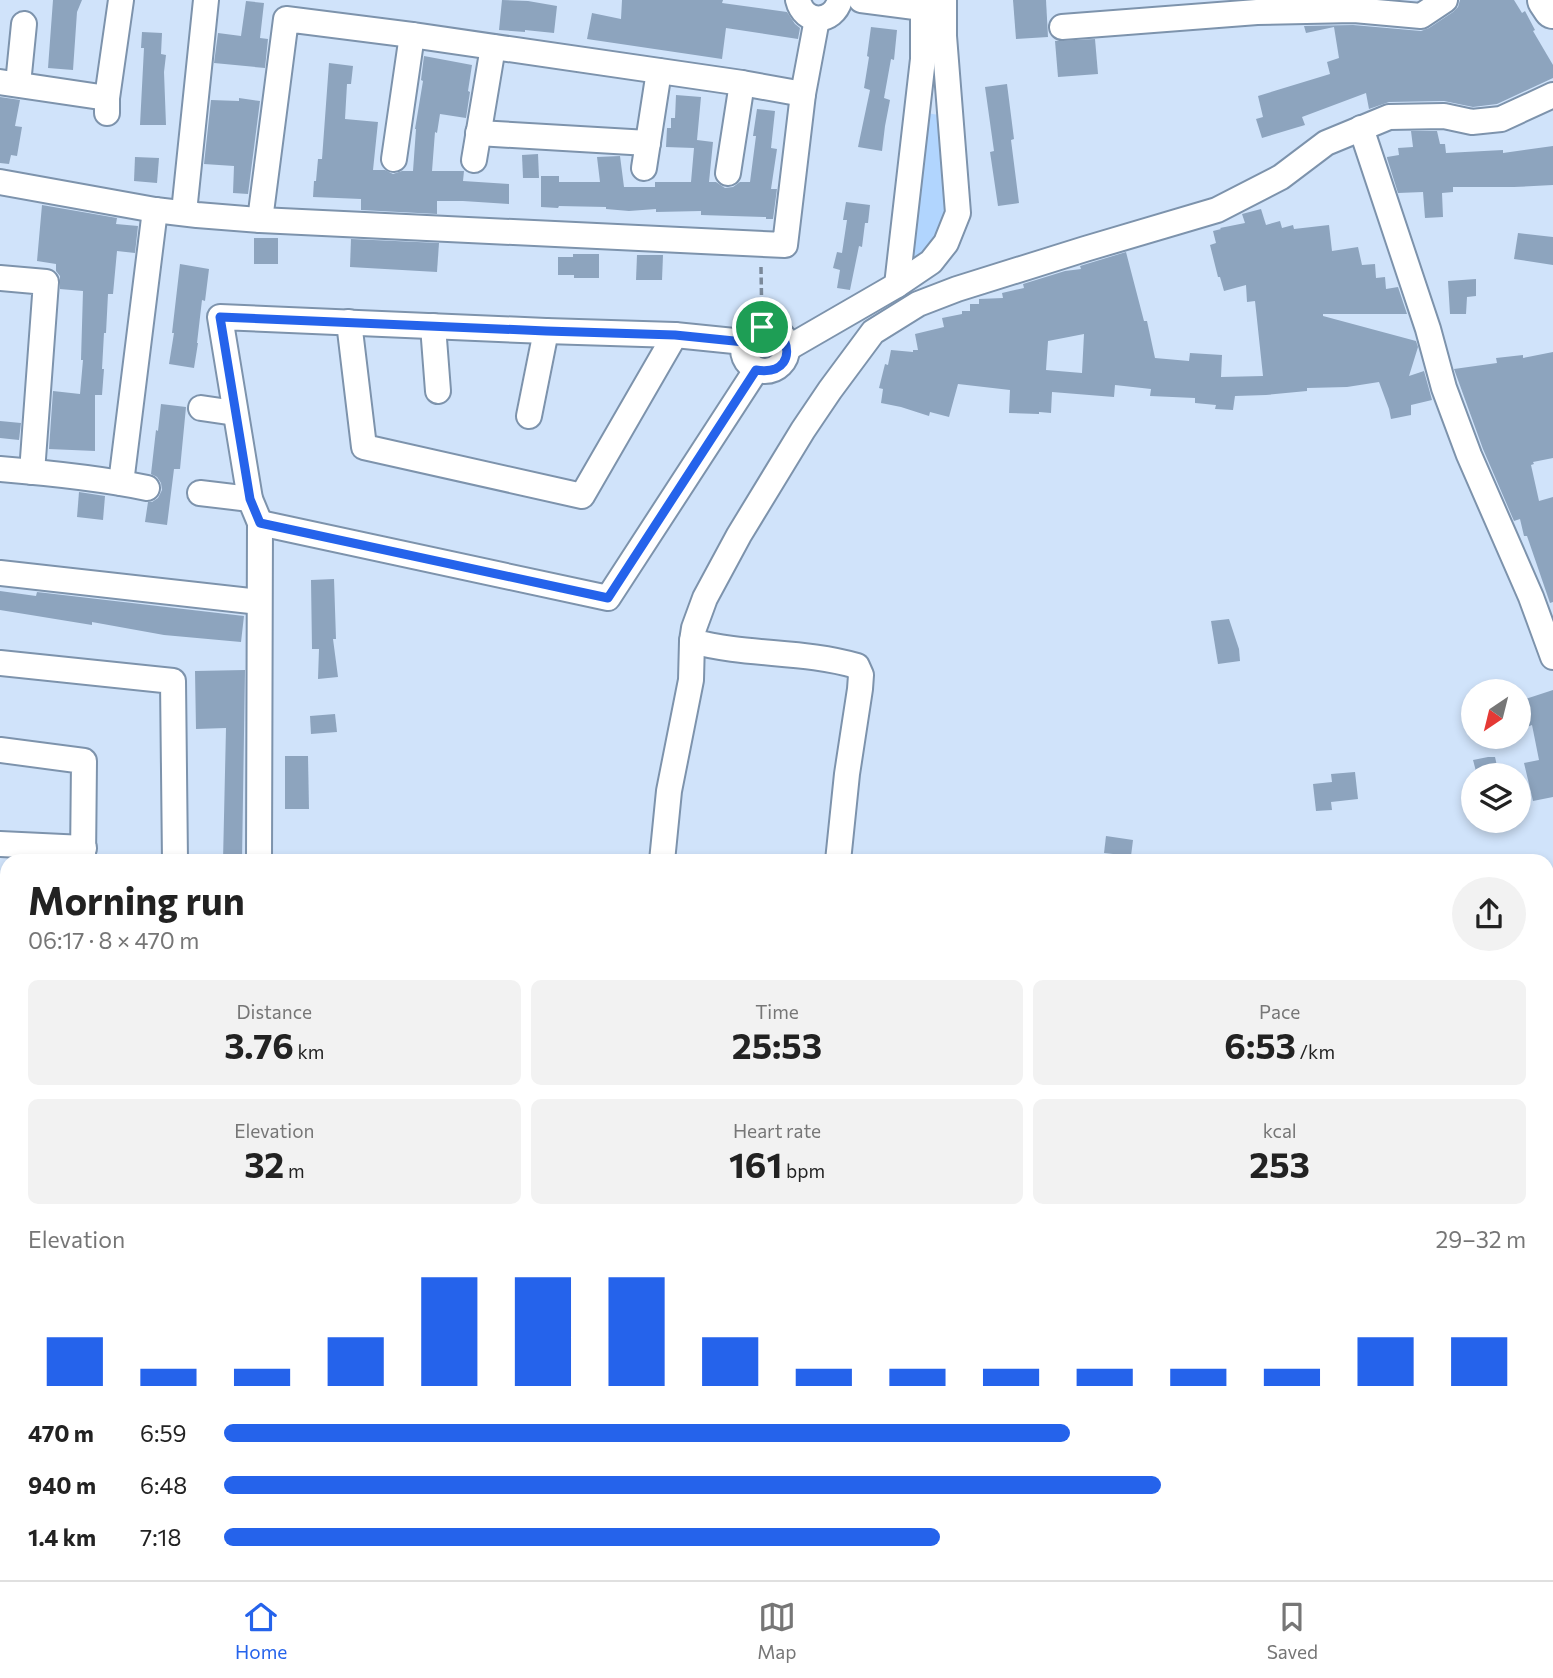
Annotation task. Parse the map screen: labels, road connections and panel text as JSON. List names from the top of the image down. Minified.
{"north":"bottom left","page":{"heading":["Morning run","06:17 · 8 × 470 m"],"stats":[["Distance","3.76 km"],["Time","25:53"],["Pace","6:53 /km"],["Elevation","32 m"],["Heart rate","161 bpm"],["kcal","253"]],"chart":["Elevation","29–32 m"],"list":[{"name":"470 m","note":"6:59"},{"name":"940 m","note":"6:48"},{"name":"1.4 km","note":"7:18"}],"tabs":["Home","Map","Saved"]}}
